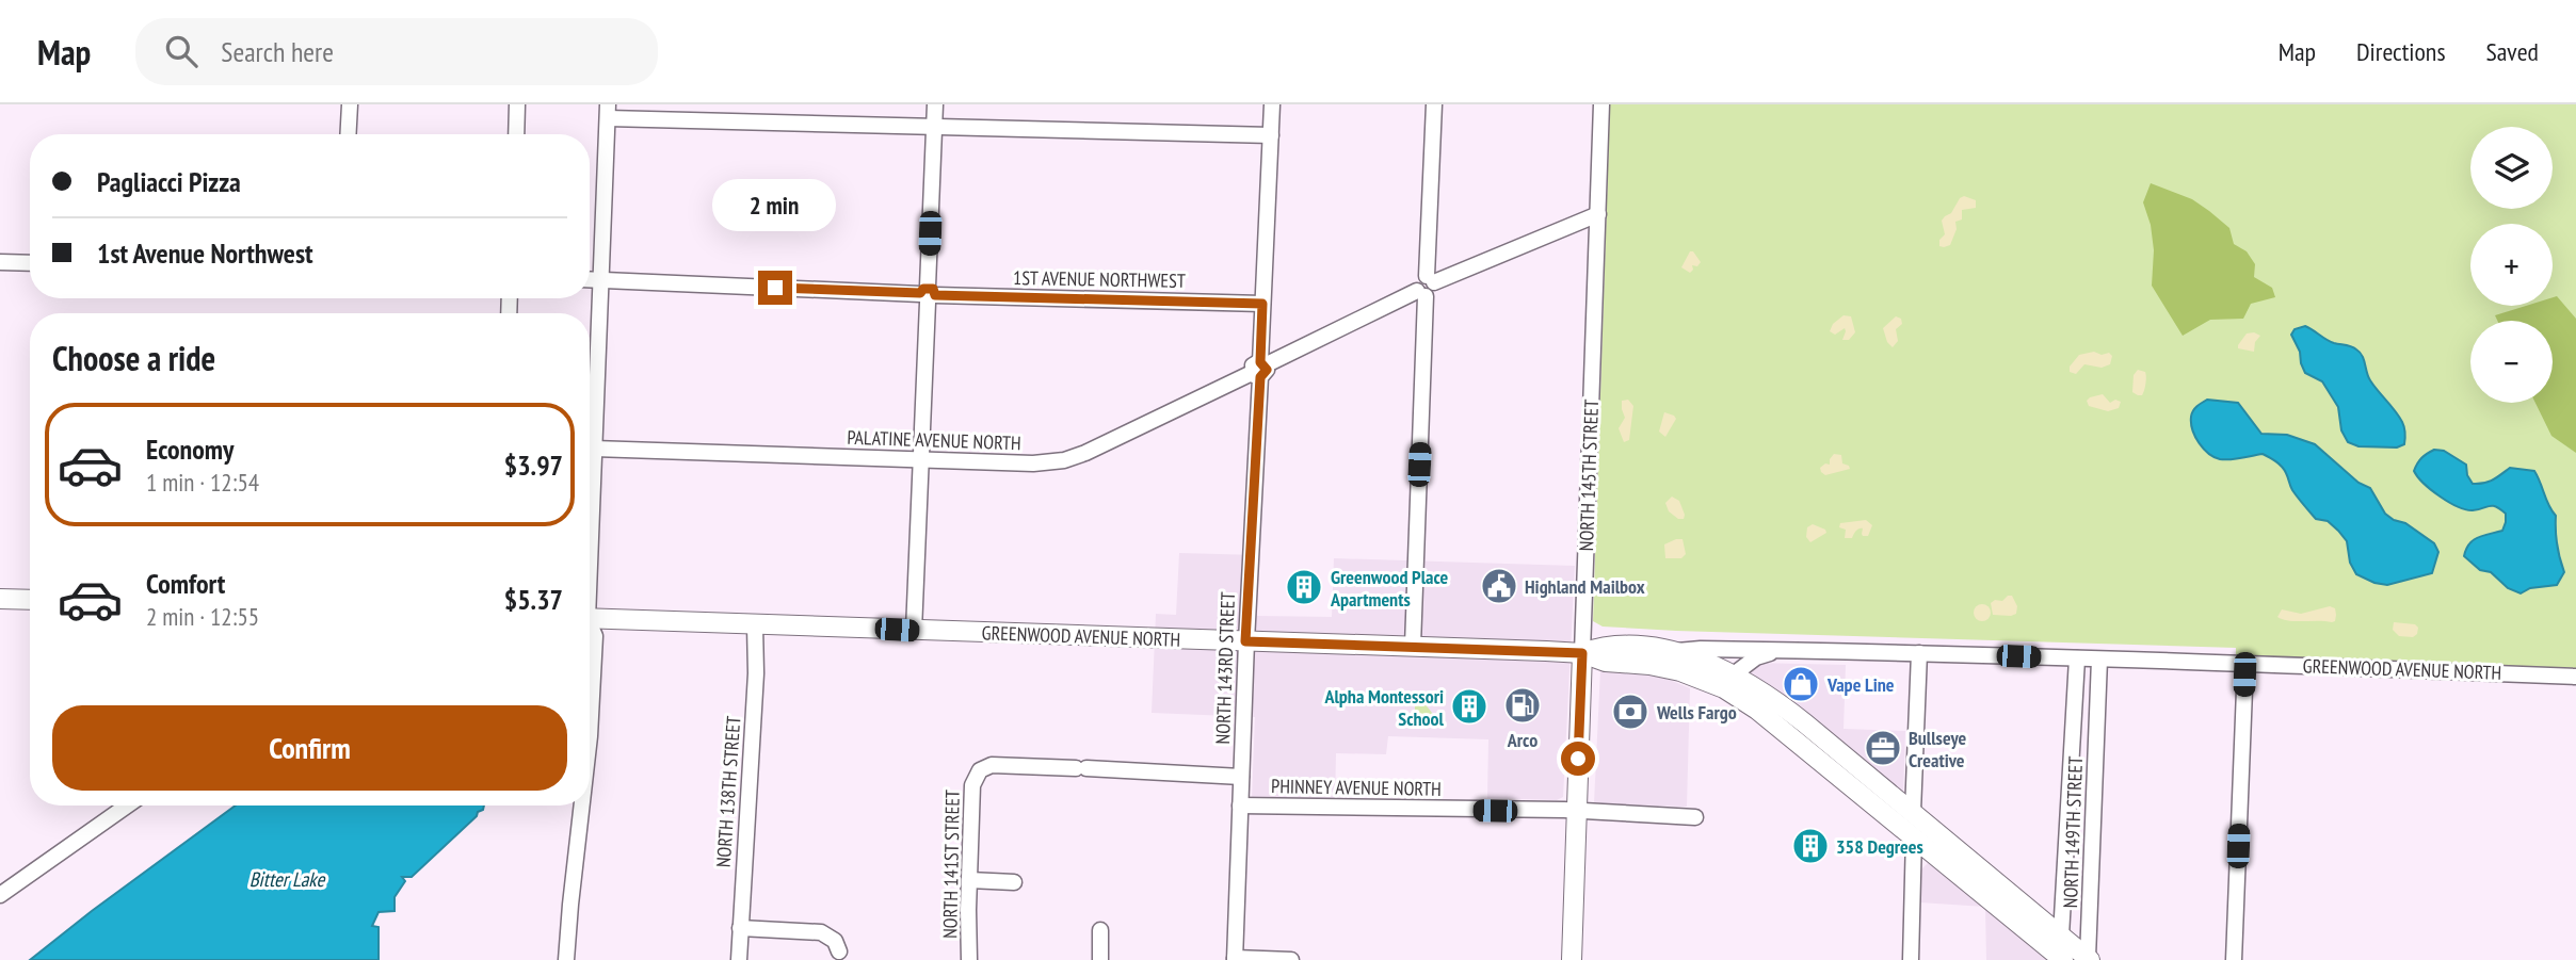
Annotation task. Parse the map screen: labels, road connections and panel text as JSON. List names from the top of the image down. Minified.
{"streets":{"main road":["NORTH 145TH STREET","GREENWOOD AVENUE NORTH"],"street":["1ST AVENUE NORTHWEST","PALATINE AVENUE NORTH","NORTH 143RD STREET","PHINNEY AVENUE NORTH","NORTH 138TH STREET","NORTH 149TH STREET","NORTH 141ST STREET"]},"crossings":[["1ST AVENUE NORTHWEST","NORTH 143RD STREET"],["PALATINE AVENUE NORTH","NORTH 143RD STREET"],["NORTH 145TH STREET","GREENWOOD AVENUE NORTH"],["NORTH 145TH STREET","PHINNEY AVENUE NORTH"],["GREENWOOD AVENUE NORTH","NORTH 143RD STREET"],["GREENWOOD AVENUE NORTH","NORTH 138TH STREET"],["GREENWOOD AVENUE NORTH","NORTH 149TH STREET"],["NORTH 143RD STREET","PHINNEY AVENUE NORTH"],["NORTH 143RD STREET","NORTH 141ST STREET"]],"water":["Bitter Lake"],"places":{"public building":["Highland Mailbox"],"building":["Greenwood Place Apartments","Alpha Montessori School","358 Degrees"],"shop":["Vape Line"],"fuel station":["Arco"],"bank":["Wells Fargo"],"office":["Bullseye Creative"]},"page":{"header":"Map","search":"Search here","nav":["Map","Directions","Saved"],"map_buttons":["+","−"],"banner":["Pagliacci Pizza","1st Avenue Northwest"],"bubble":"2 min","heading":"Choose a ride","list":[{"name":"Economy","note":"1 min · 12:54","value":"$3.97"},{"name":"Comfort","note":"2 min · 12:55","value":"$5.37"}],"buttons":"Confirm"}}
